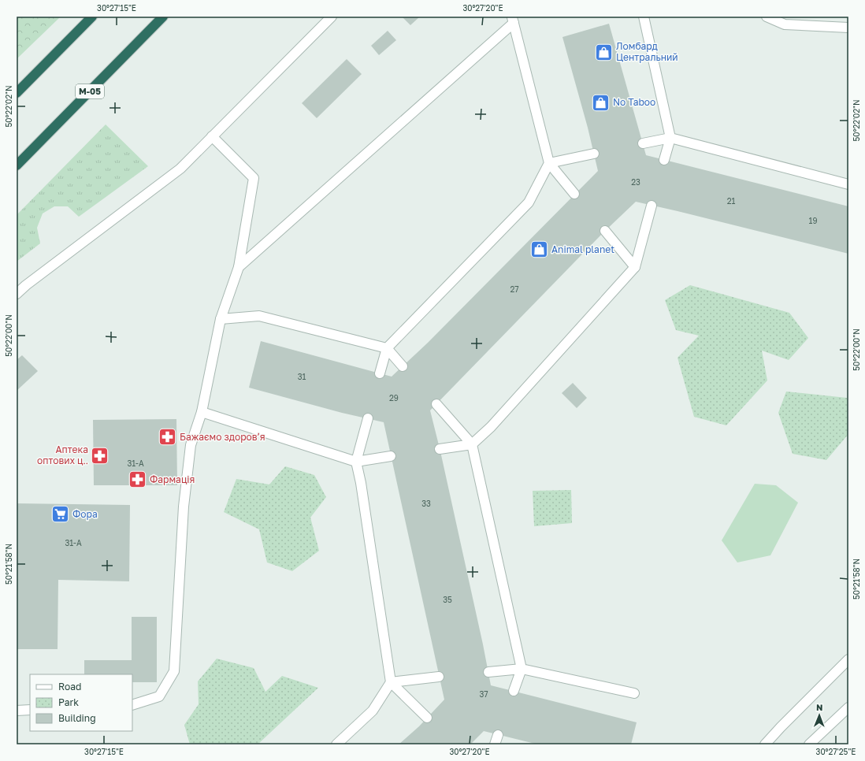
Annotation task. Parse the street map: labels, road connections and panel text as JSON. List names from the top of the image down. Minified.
{"streets":{"highway":["М-05"]},"places":{"shop":["Ломбард Центральний","No Taboo","Animal planet"],"pharmacy":["Бажаємо здоровʼя","Аптека оптових ц‥","Фармація"],"supermarket":["Фора"]},"house_numbers":["23","21","19","27","31","29","31-А","33","31-А","35","37"],"legend":["Road","Park","Building"],"north":"top","coordinates":["30°27'15\"E","30°27'20\"E","50°22'02\"N","50°22'00\"N","50°21'58\"N","30°27'25\"E"]}
